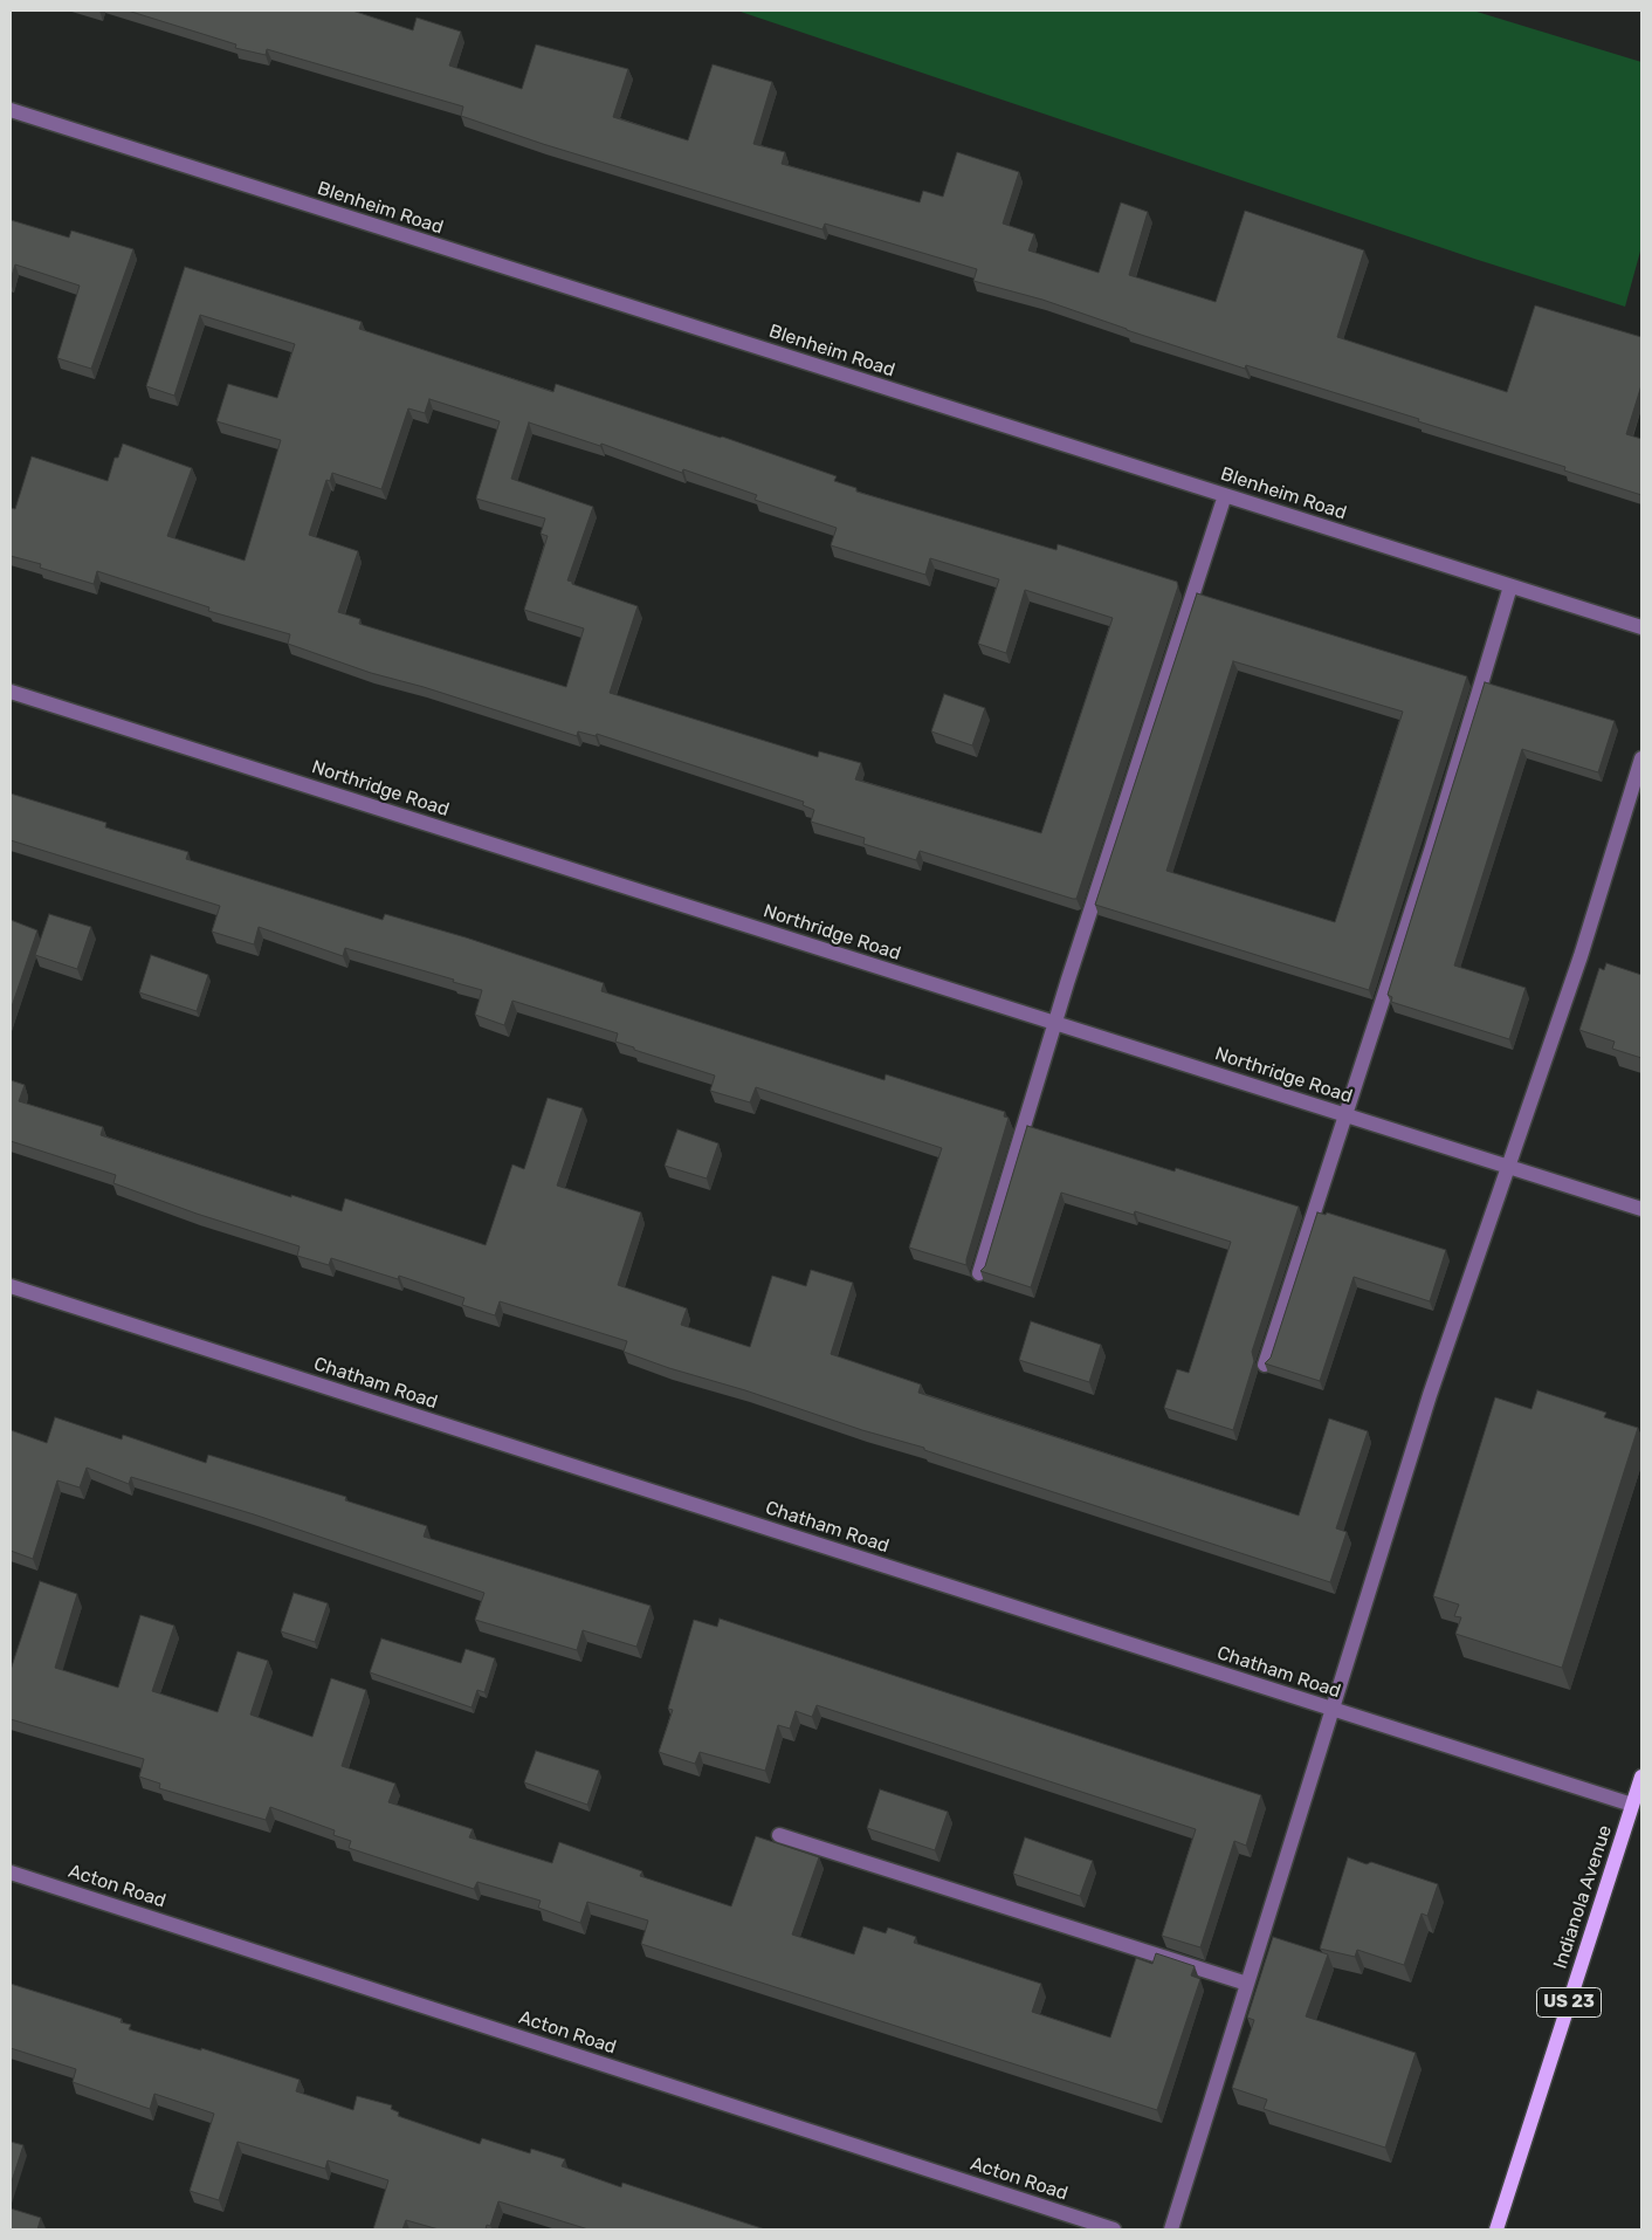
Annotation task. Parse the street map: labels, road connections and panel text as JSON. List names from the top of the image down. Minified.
{"streets":{"main road":["Indianola Avenue","US 23"],"street":["Blenheim Road","Northridge Road","Chatham Road","Acton Road"]},"crossings":[["Chatham Road","Indianola Avenue"]]}
